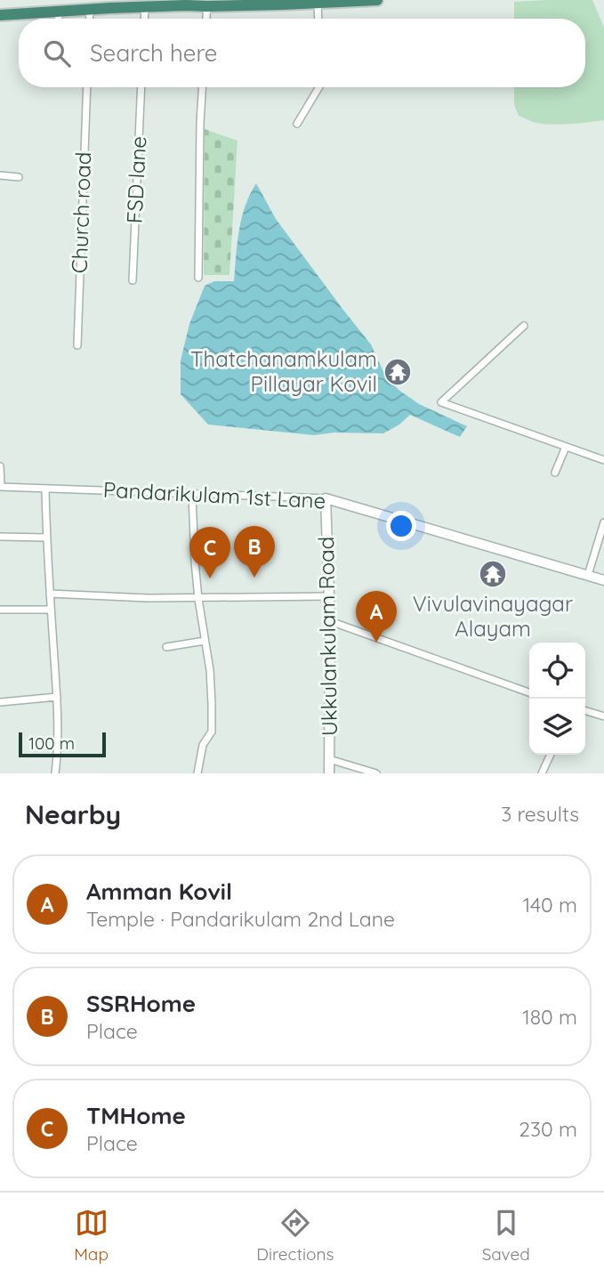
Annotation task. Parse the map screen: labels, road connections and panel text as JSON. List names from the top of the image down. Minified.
{"streets":{"street":["FSD lane","Church road","Pandarikulam 1st Lane","Ukkulankulam Road"]},"crossings":[["Pandarikulam 1st Lane","Ukkulankulam Road"]],"places":{"temple":["Thatchanamkulam Pillayar Kovil","Vivulavinayagar Alayam"]},"scale_bar":"100 m","page":{"search":"Search here","pins":["B","C","A"],"scale":"100 m","heading":["Nearby","3 results"],"list":[{"mark":"A","name":"Amman Kovil","note":"Temple · Pandarikulam 2nd Lane","value":"140 m"},{"mark":"B","name":"SSRHome","note":"Place","value":"180 m"},{"mark":"C","name":"TMHome","note":"Place","value":"230 m"}],"nav":["Map","Directions","Saved"]}}
